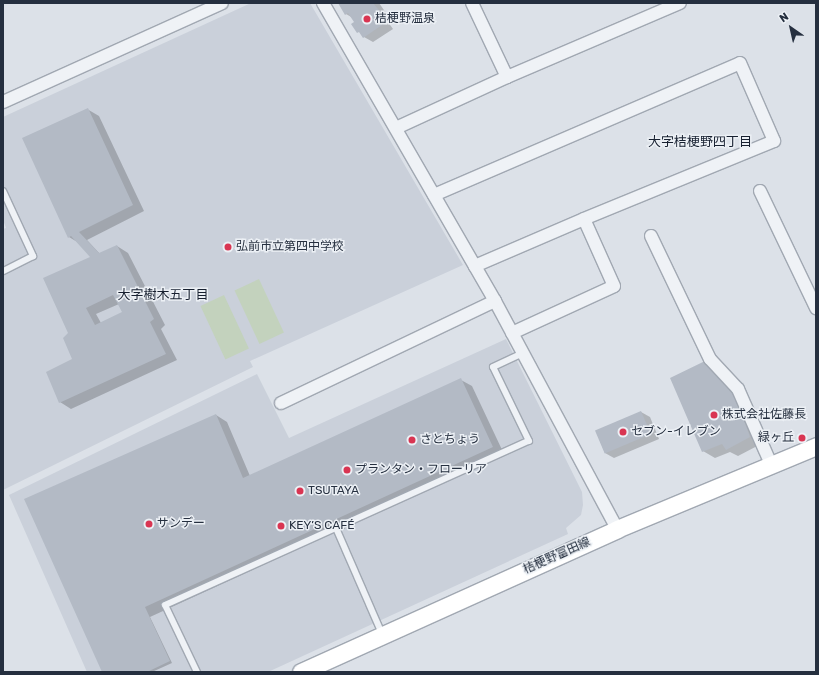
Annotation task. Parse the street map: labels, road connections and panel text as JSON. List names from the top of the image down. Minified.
{"streets":{"main road":["桔梗野富田線"]},"districts":["大字桔梗野四丁目","大字樹木五丁目"],"places":["桔梗野温泉","弘前市立第四中学校","株式会社佐藤長","セブン-イレブン","緑ヶ丘","さとちょう","プランタン・フローリア","TSUTAYA","サンデー","KEY’S CAFÉ"],"north":"top left"}
